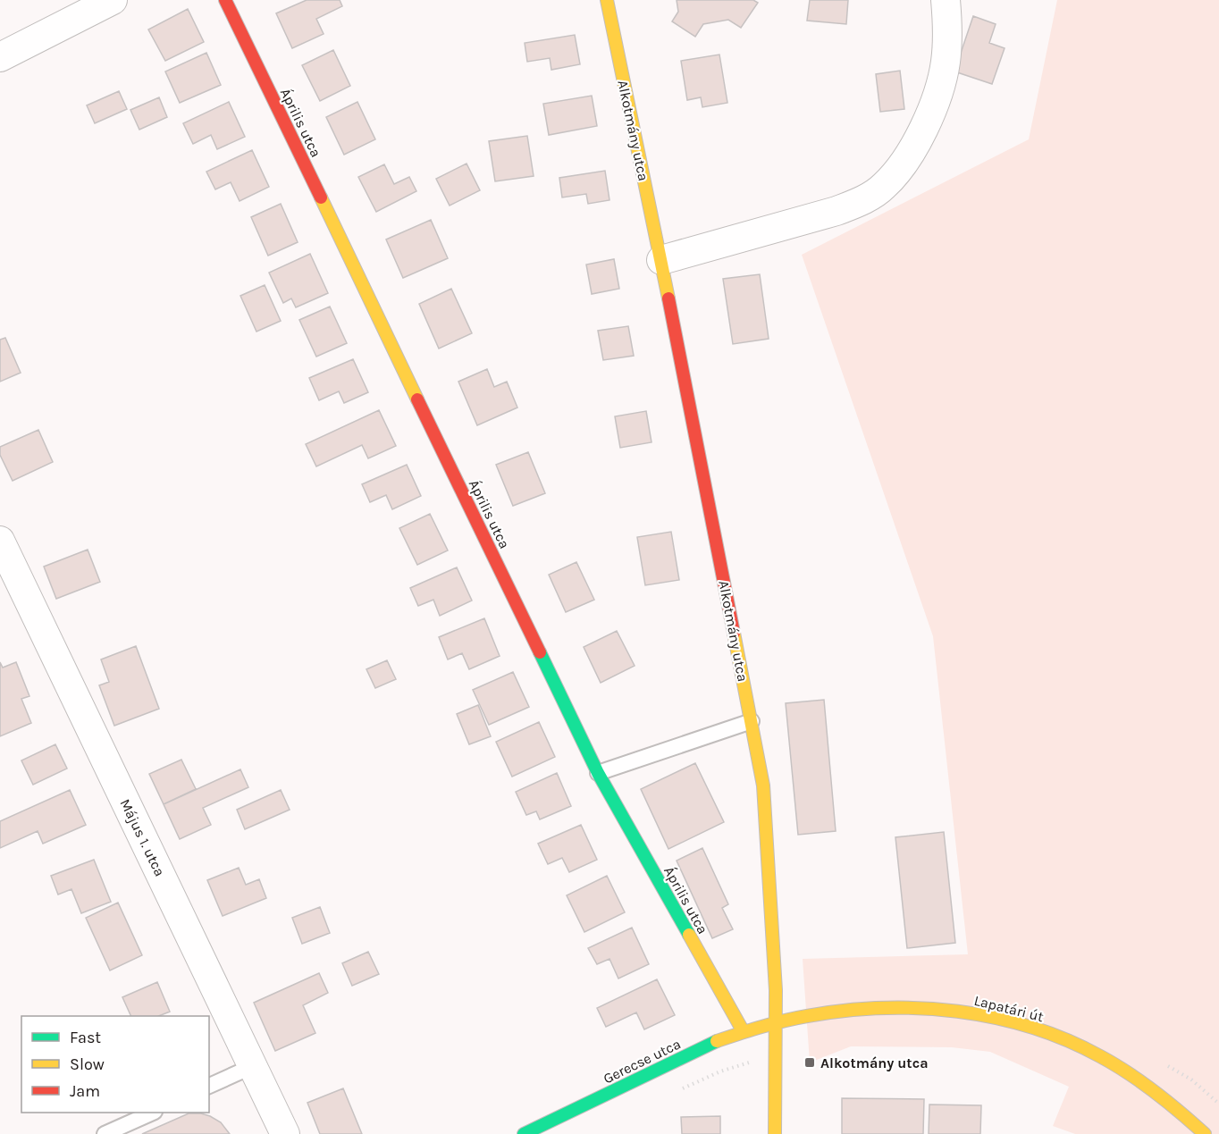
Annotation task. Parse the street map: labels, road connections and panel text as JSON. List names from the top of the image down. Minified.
{"streets":{"street":["Április utca","Alkotmány utca","Május 1. utca","Lapatári út","Gerecse utca"]},"crossings":[["Április utca","Gerecse utca"],["Alkotmány utca","Lapatári út"],["Alkotmány utca","Gerecse utca"],["Lapatári út","Gerecse utca"]],"places":{"transit":["Alkotmány utca"]},"legend":["Fast","Slow","Jam"]}
